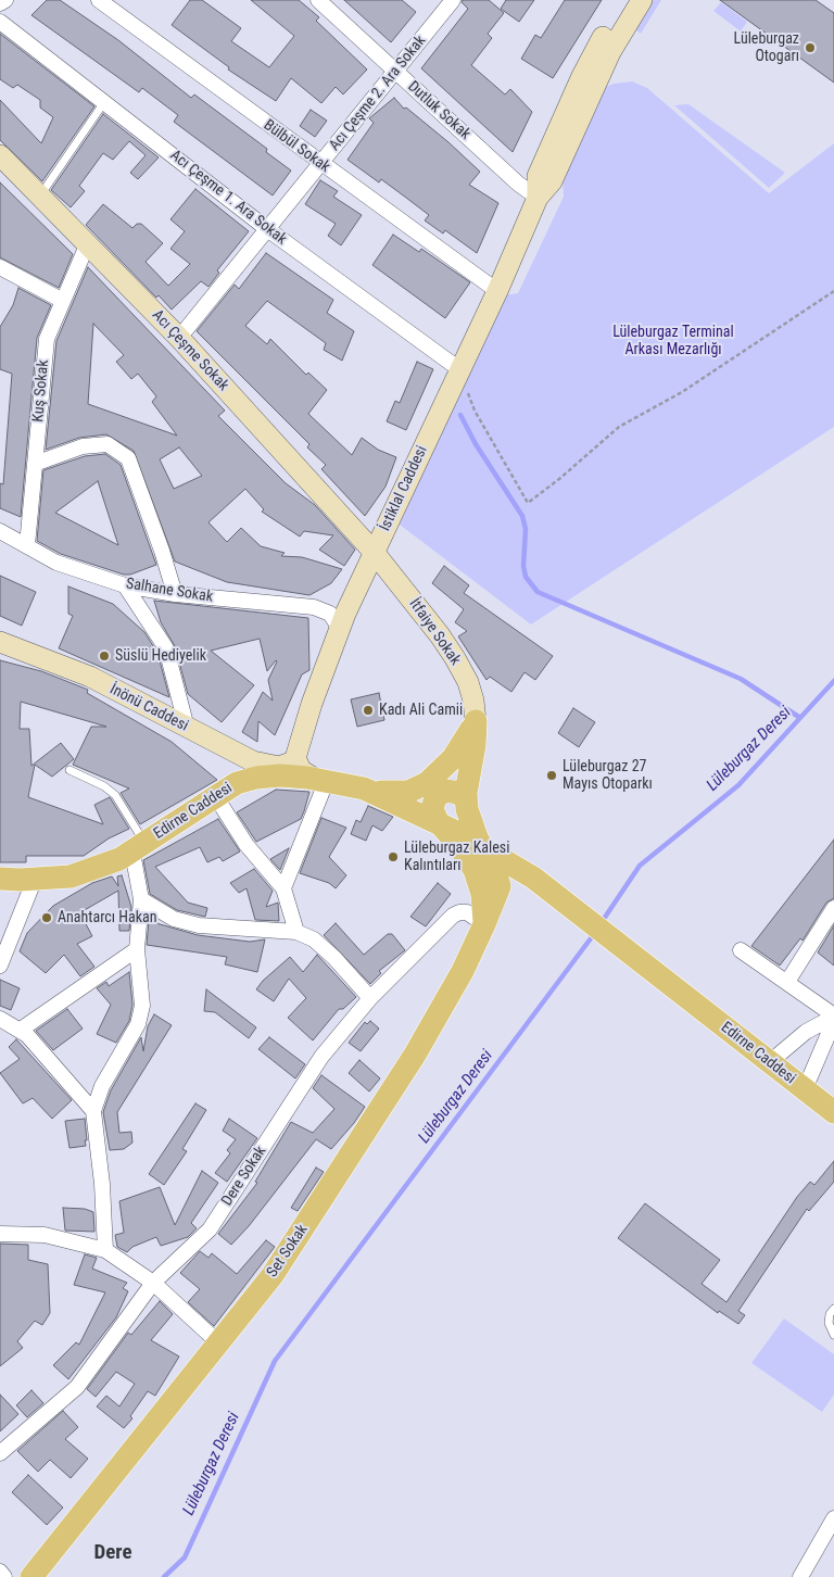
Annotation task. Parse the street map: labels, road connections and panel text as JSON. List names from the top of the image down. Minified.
{"streets":{"main road":["Acı Çeşme Sokak","İstiklal Caddesi","İtfaiye Sokak","İnönü Caddesi","Edirne Caddesi","Set Sokak"],"street":["Acı Çeşme 2. Ara Sokak","Dutluk Sokak","Bülbül Sokak","Acı Çeşme 1. Ara Sokak","Kuş Sokak","Salhane Sokak","Dere Sokak"]},"crossings":[["Acı Çeşme 2. Ara Sokak","Dutluk Sokak"],["Acı Çeşme 2. Ara Sokak","Bülbül Sokak"],["Acı Çeşme 2. Ara Sokak","Acı Çeşme 1. Ara Sokak"],["Acı Çeşme 2. Ara Sokak","Acı Çeşme Sokak"],["Dutluk Sokak","İstiklal Caddesi"],["Bülbül Sokak","İstiklal Caddesi"],["Acı Çeşme 1. Ara Sokak","İstiklal Caddesi"],["Acı Çeşme Sokak","Kuş Sokak"],["Acı Çeşme Sokak","İstiklal Caddesi"],["Acı Çeşme Sokak","İtfaiye Sokak"],["Kuş Sokak","Salhane Sokak"],["İstiklal Caddesi","Salhane Sokak"],["İstiklal Caddesi","İtfaiye Sokak"],["İstiklal Caddesi","İnönü Caddesi"],["İtfaiye Sokak","Edirne Caddesi"],["Edirne Caddesi","Set Sokak"],["Dere Sokak","Set Sokak"]],"districts":["Dere"],"water":["Lüleburgaz Deresi"],"parks":["Lüleburgaz Terminal Arkası Mezarlığı"],"places":["Lüleburgaz Otogarı","Süslü Hediyelik","Kadı Ali Camii","Lüleburgaz 27 Mayıs Otoparkı","Lüleburgaz Kalesi Kalıntıları","Anahtarcı Hakan"]}
